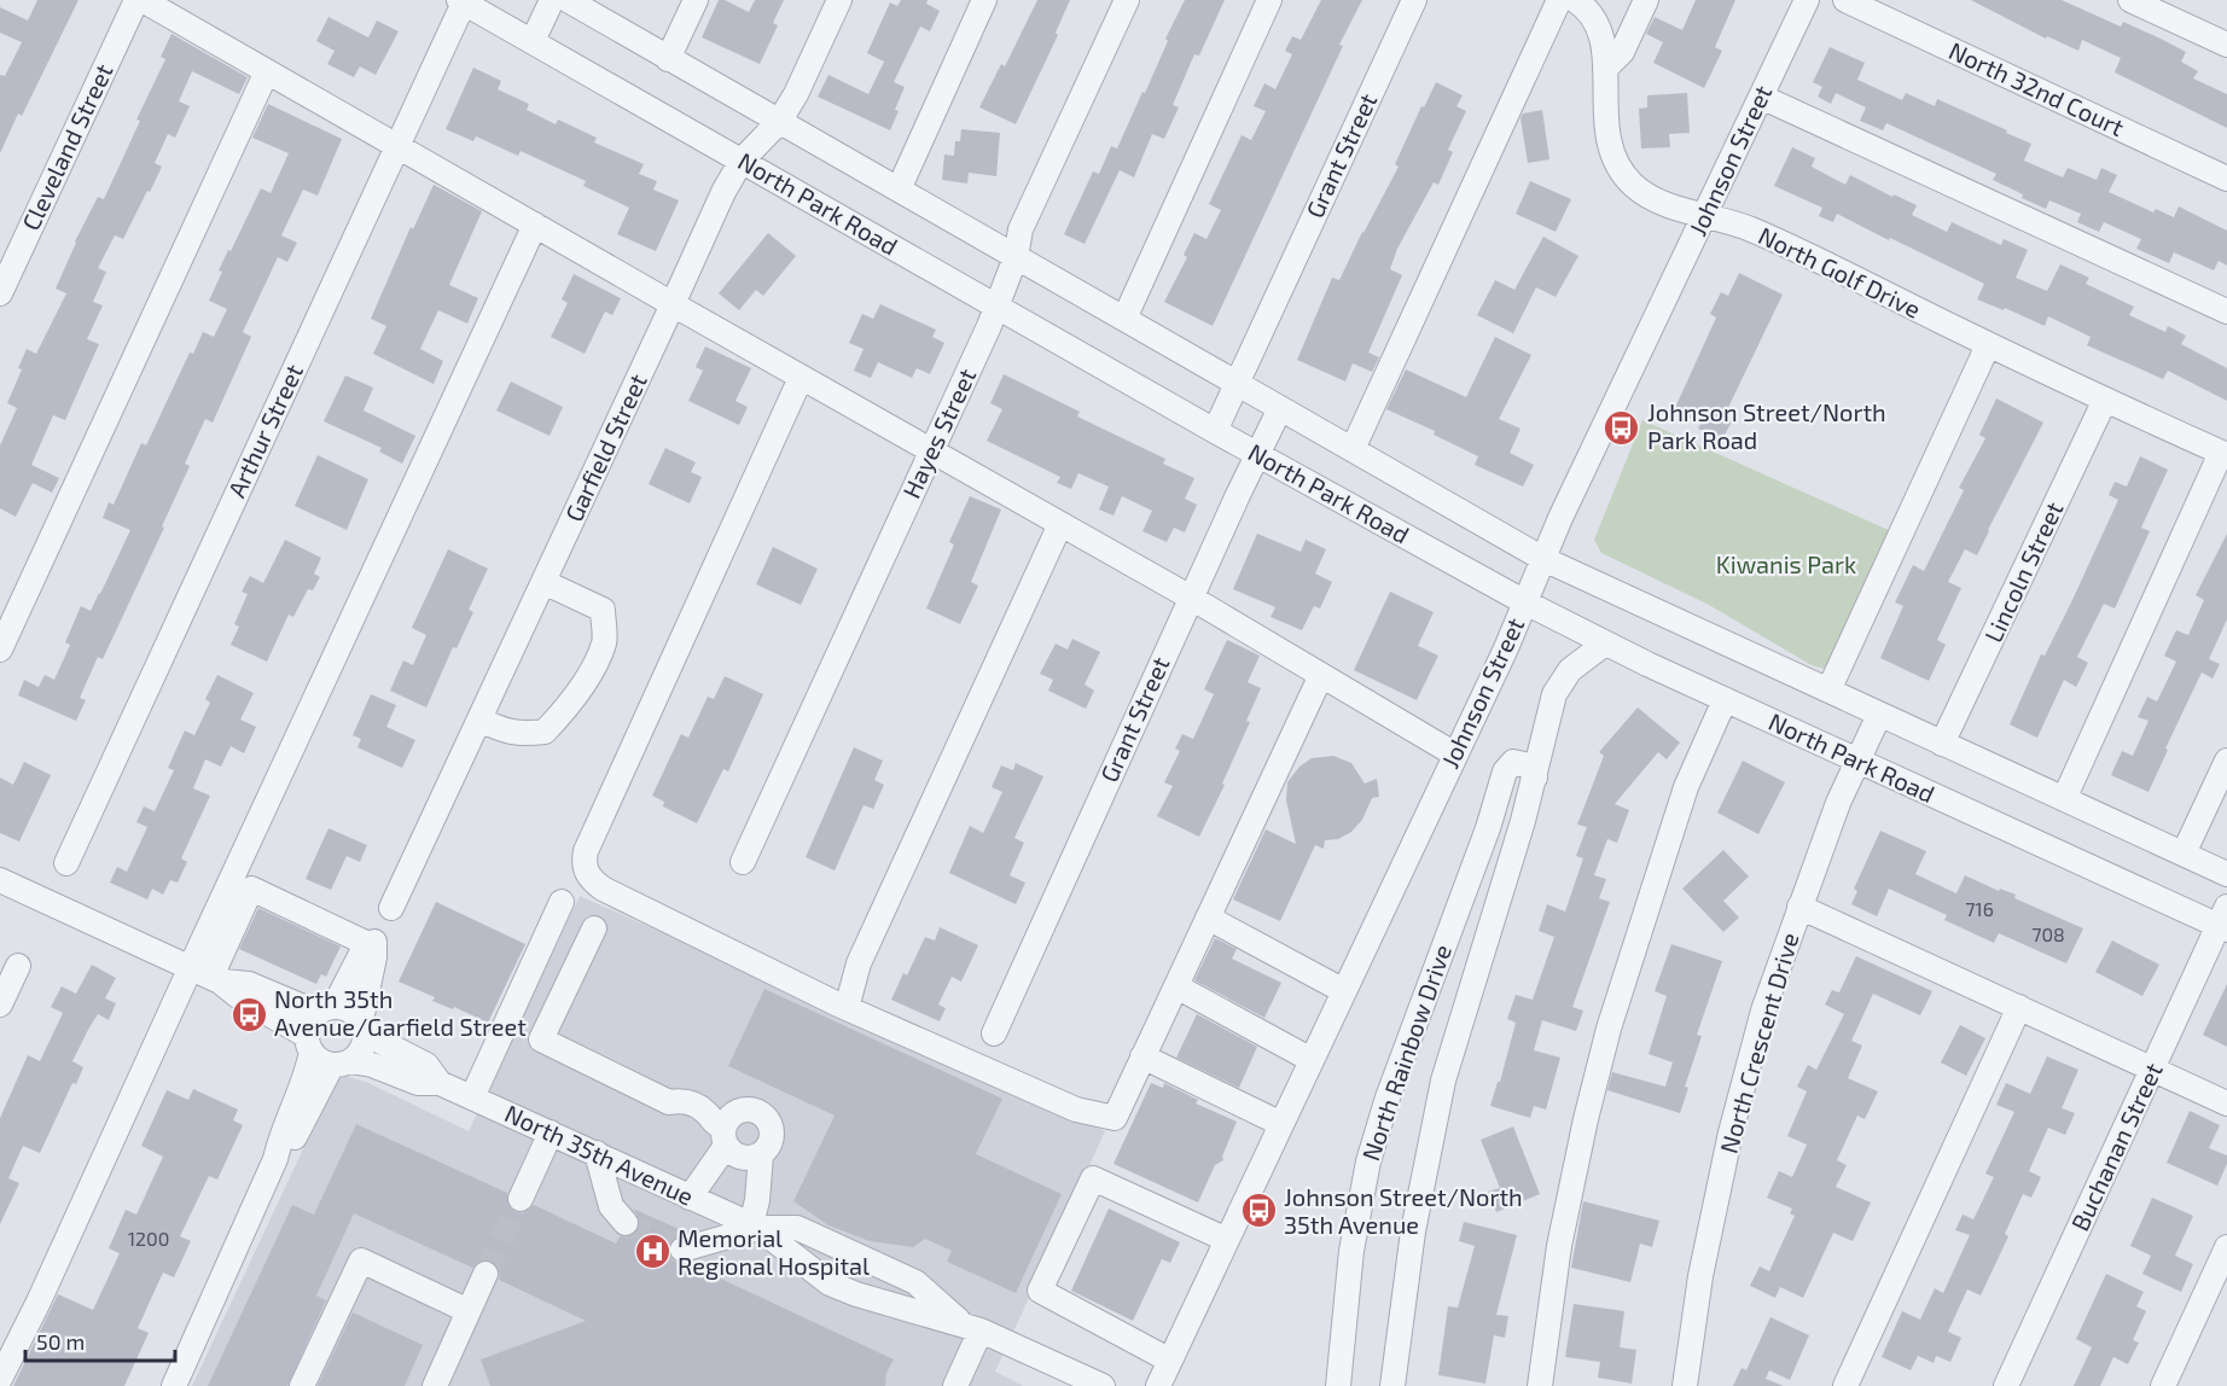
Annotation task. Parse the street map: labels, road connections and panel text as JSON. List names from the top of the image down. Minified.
{"streets":{"street":["North 32nd Court","Cleveland Street","Grant Street","Johnson Street","North Park Road","North Golf Drive","Arthur Street","Hayes Street","Garfield Street","Lincoln Street","North Crescent Drive","North Rainbow Drive","Buchanan Street","North 35th Avenue"]},"crossings":[["Grant Street","North Park Road"],["Johnson Street","North Park Road"],["Johnson Street","North Golf Drive"],["North Park Road","Arthur Street"],["North Park Road","Hayes Street"],["North Park Road","Garfield Street"],["North Park Road","Lincoln Street"],["North Park Road","North Crescent Drive"],["North Park Road","North Rainbow Drive"],["North Park Road","Buchanan Street"],["North Golf Drive","Lincoln Street"]],"parks":["Kiwanis Park"],"places":{"bus stop":["Johnson Street/North Park Road","North 35th Avenue/Garfield Street","Johnson Street/North 35th Avenue"],"hospital":["Memorial Regional Hospital"]},"house_numbers":["716","708","1200"],"scale_bar":"50 m"}
